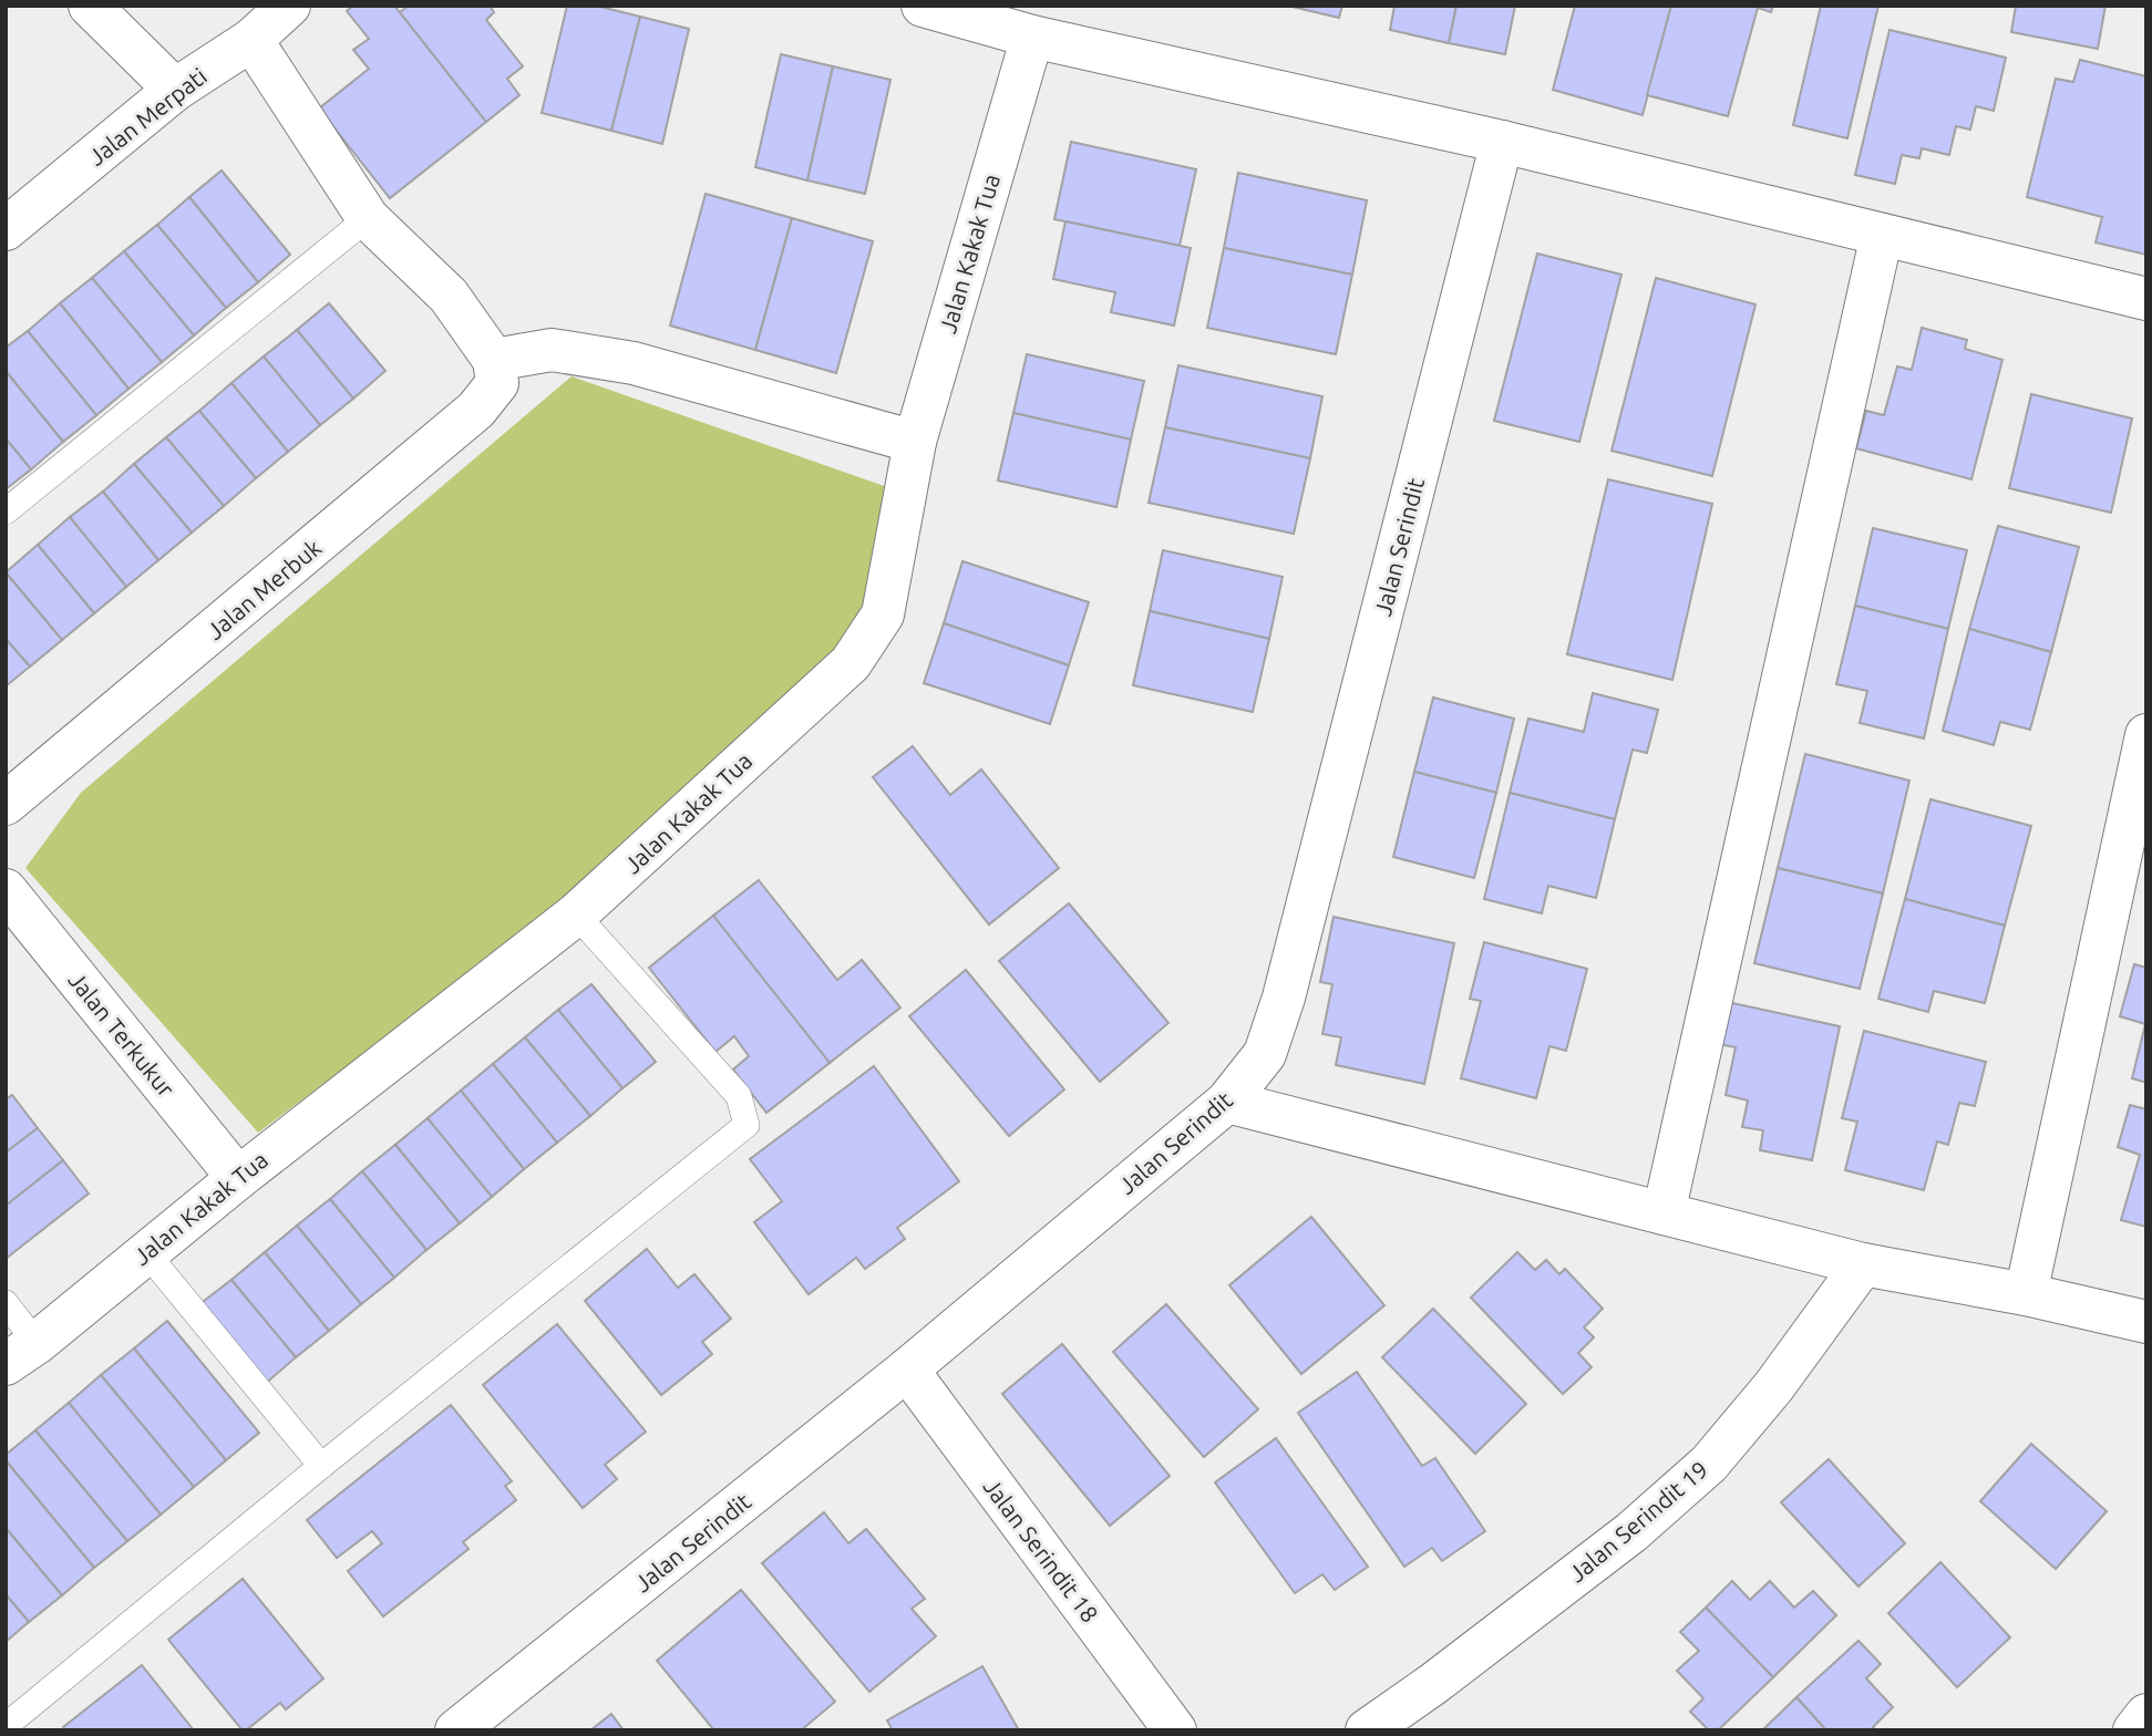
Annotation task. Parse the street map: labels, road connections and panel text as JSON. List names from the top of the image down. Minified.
{"streets":{"street":["Jalan Merpati","Jalan Kakak Tua","Jalan Serindit","Jalan Merbuk","Jalan Terkukur","Jalan Serindit 19","Jalan Serindit 18"]},"crossings":[["Jalan Kakak Tua","Jalan Terkukur"],["Jalan Serindit","Jalan Serindit 18"]]}
